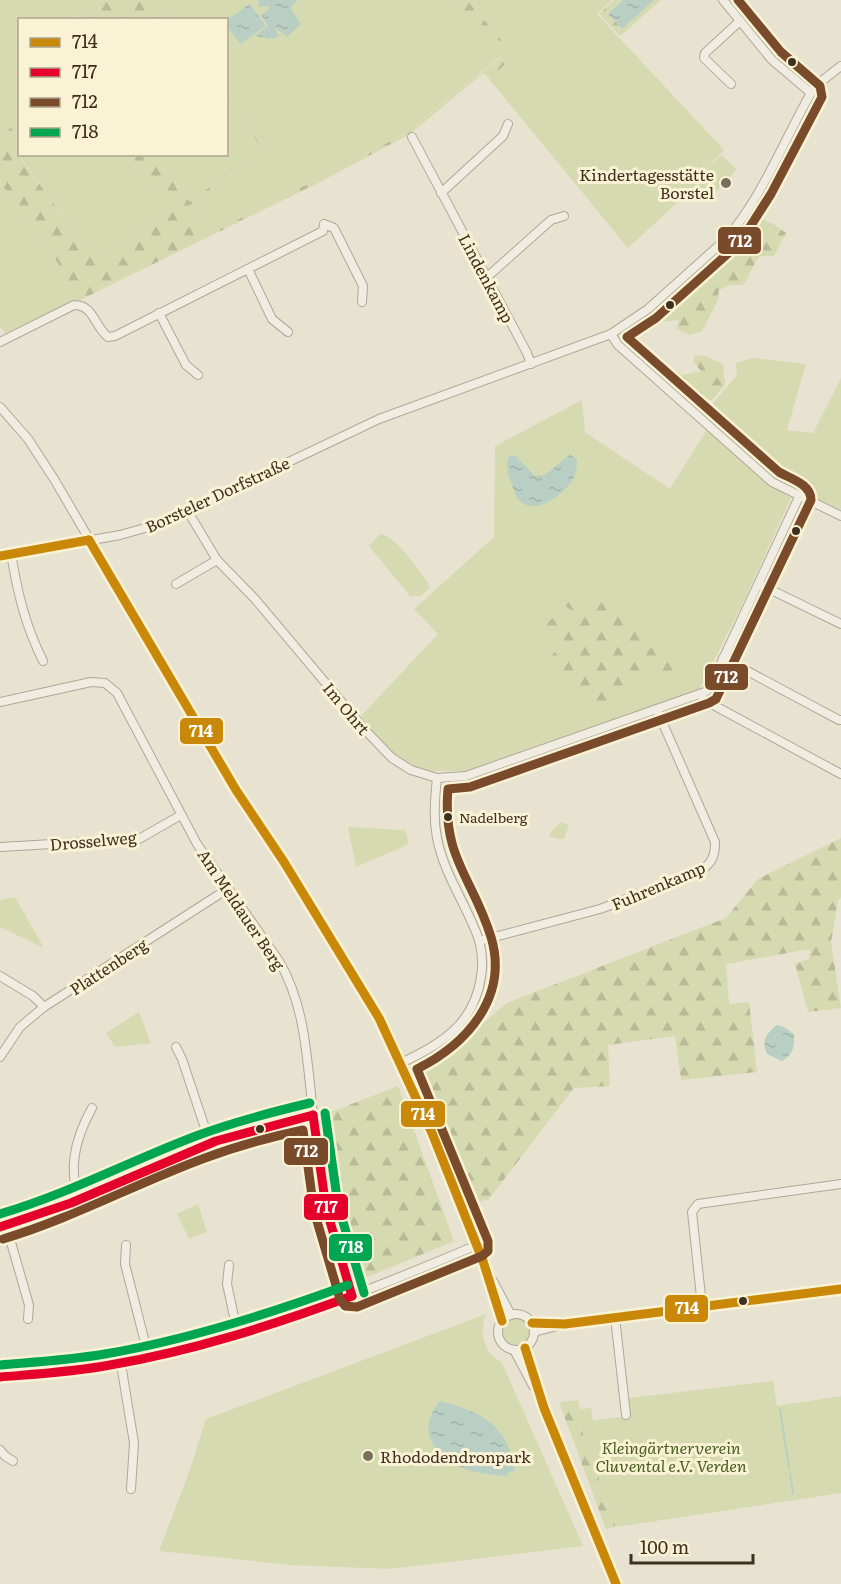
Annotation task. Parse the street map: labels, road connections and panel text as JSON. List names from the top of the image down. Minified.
{"streets":{"street":["Lindenkamp","Borsteler Dorfstraße","Im Ohrt","Drosselweg","Fuhrenkamp","Am Meldauer Berg","Plattenberg"]},"crossings":[["Lindenkamp","Borsteler Dorfstraße"],["Borsteler Dorfstraße","Im Ohrt"],["Im Ohrt","Fuhrenkamp"],["Drosselweg","Am Meldauer Berg"],["Am Meldauer Berg","Plattenberg"]],"parks":["Kleingärtnerverein Cluvental e.V. Verden"],"places":["Kindertagesstätte Borstel","Nadelberg","Rhododendronpark"],"lines":["transit line 712","transit line 714","transit line 718","transit line 717"],"legend":["714","717","712","718"],"scale_bar":"100 m"}
